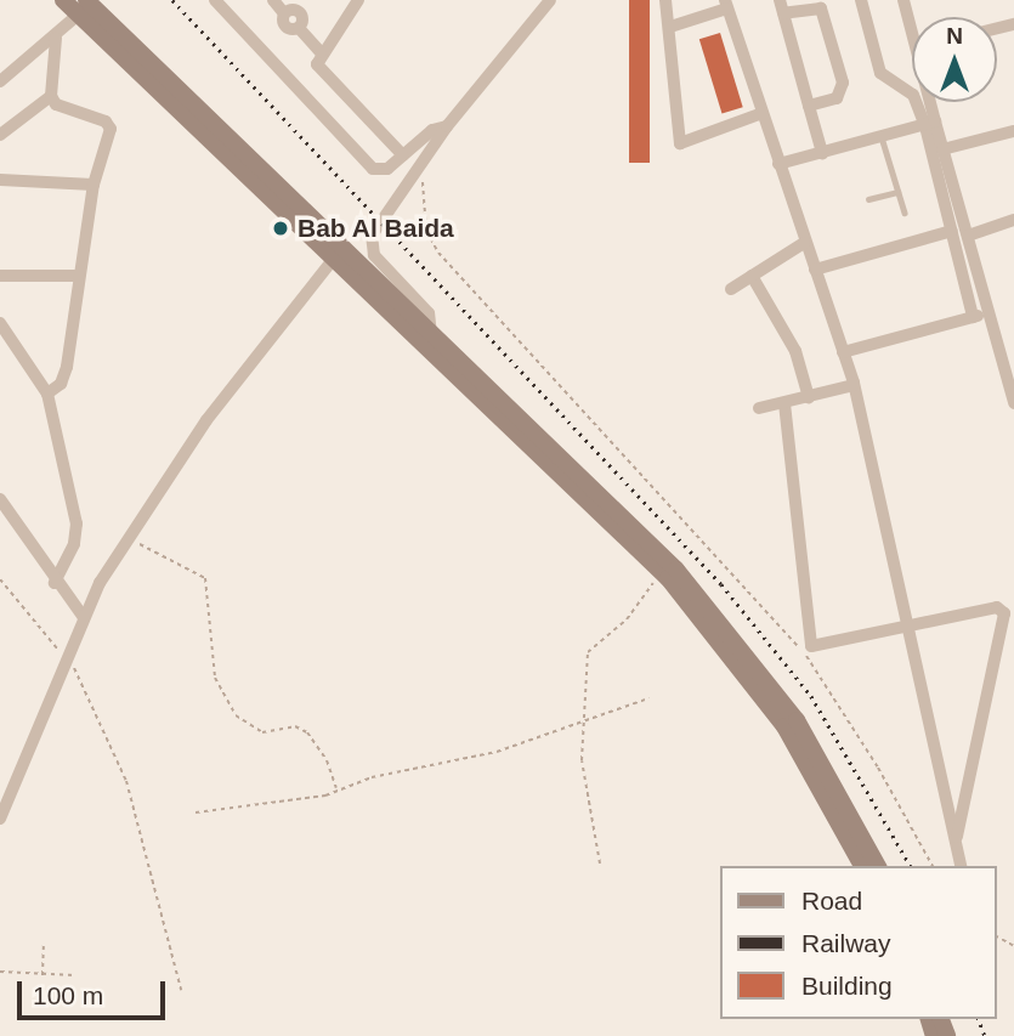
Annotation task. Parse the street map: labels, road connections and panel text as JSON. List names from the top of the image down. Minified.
{"places":["Bab Al Baida"],"legend":["Road","Railway","Building"],"scale_bar":"100 m","north":"top"}
